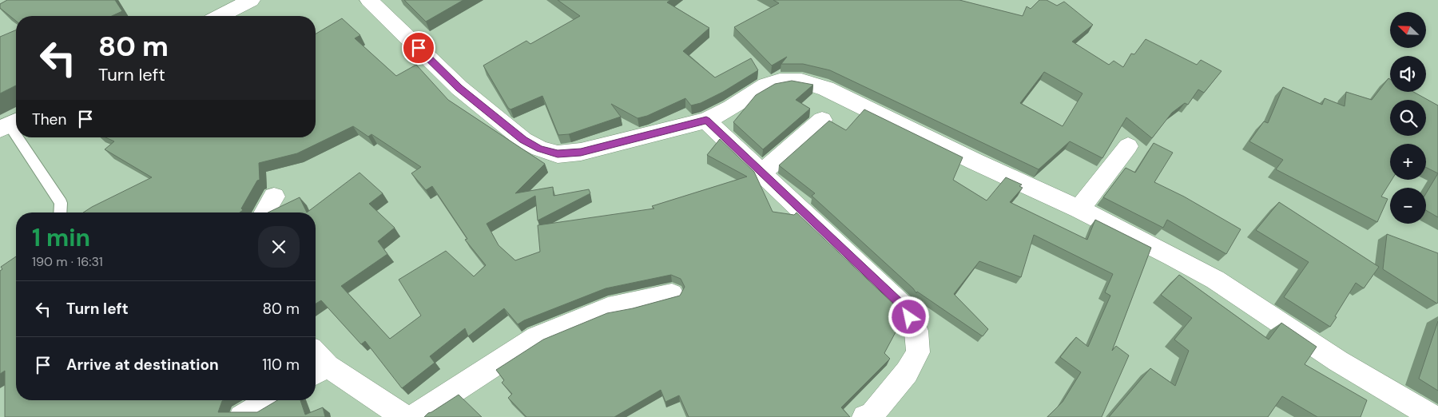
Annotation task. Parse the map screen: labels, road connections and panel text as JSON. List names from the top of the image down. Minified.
{"north":"top left","page":{"map_buttons":["+","−"],"turn":["80 m","Turn left"],"then":"Then","heading":["1 min","190 m · 16:31"],"list":[{"name":"Turn left","value":"80 m"},{"name":"Arrive at destination","value":"110 m"}]}}
